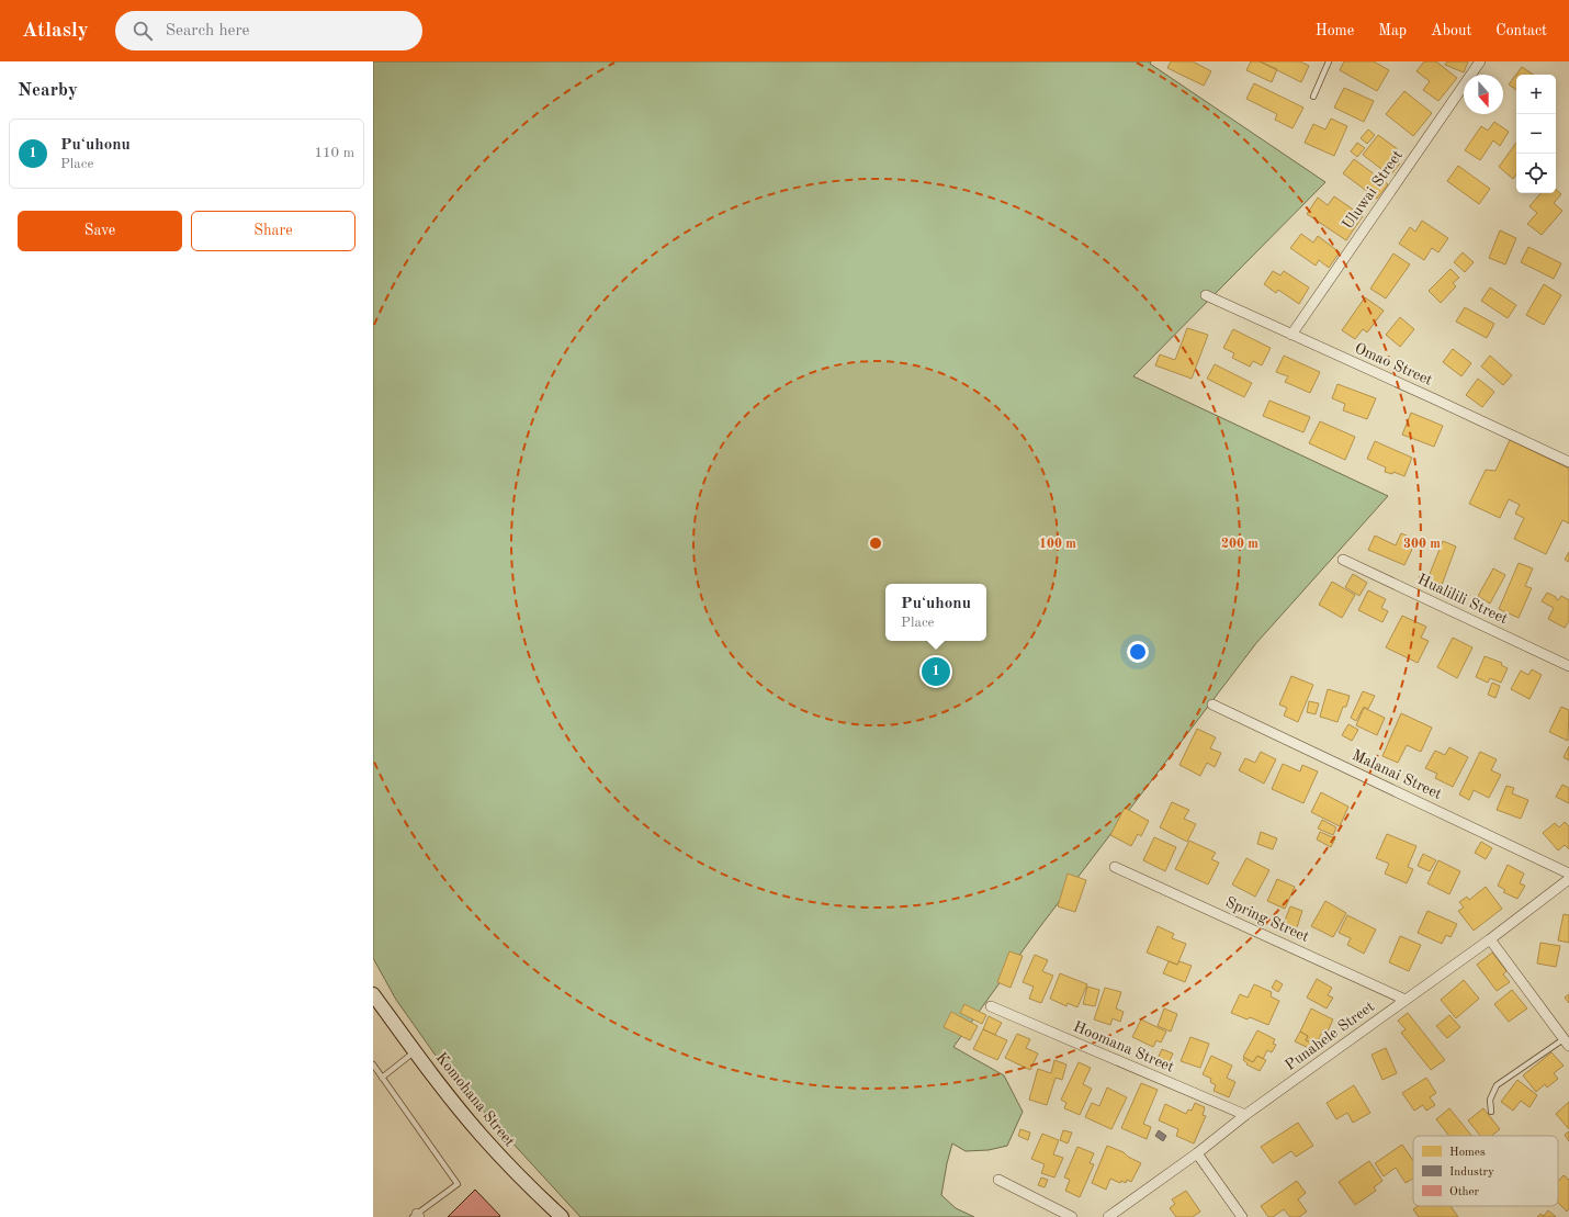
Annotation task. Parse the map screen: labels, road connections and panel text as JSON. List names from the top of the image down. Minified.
{"streets":{"main road":["Komohana Street"],"street":["Uluwai Street","Omao Street","Hualilili Street","Malanai Street","Spring Street","Punahele Street","Hoomana Street"]},"crossings":[["Uluwai Street","Omao Street"],["Spring Street","Punahele Street"],["Punahele Street","Hoomana Street"]],"legend":["Homes","Industry","Other"],"north":"bottom","page":{"header":"Atlasly","search":"Search here","nav":["Home","Map","About","Contact"],"heading":"Nearby","map_buttons":["+","−"],"list":[{"mark":"1","name":"Puʻuhonu","note":"Place","value":"110 m"}],"buttons":["Save","Share"],"popup":["Puʻuhonu","Place"],"pins":"1"},"rings":["100 m","200 m","300 m"]}
